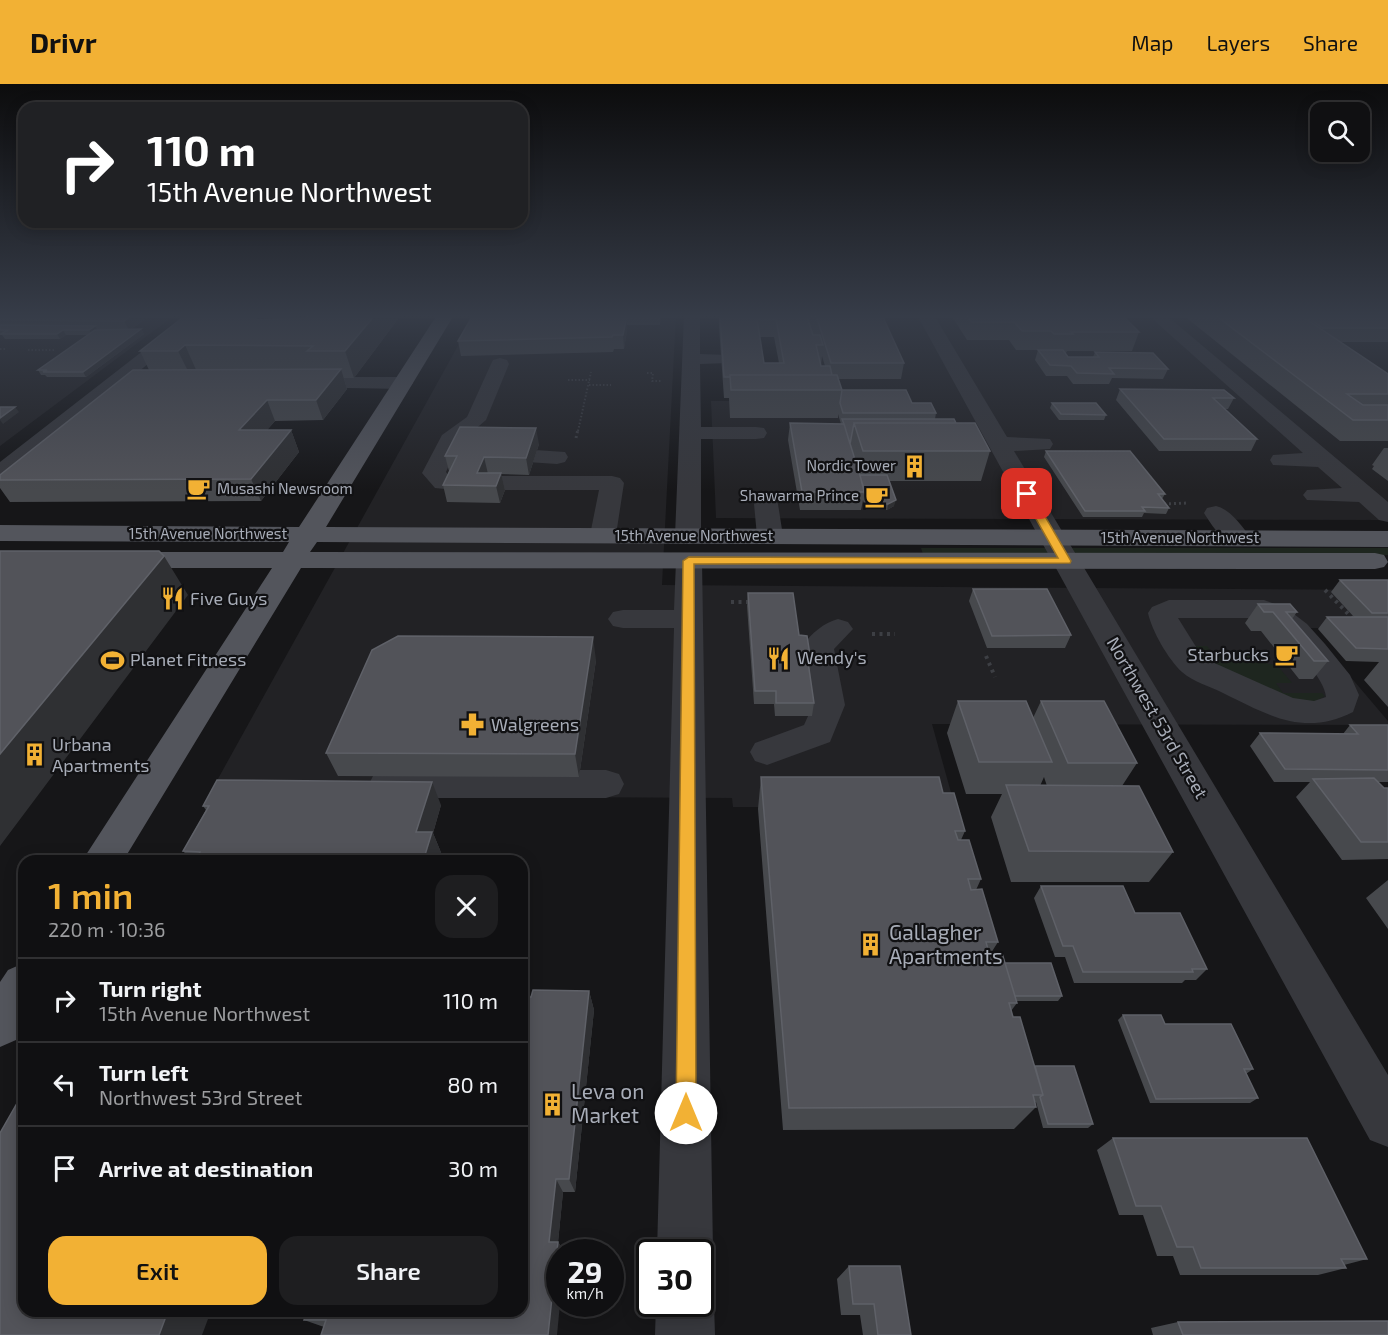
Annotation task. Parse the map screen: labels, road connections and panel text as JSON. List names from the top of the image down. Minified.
{"streets":{"main road":["15th Avenue Northwest"],"street":["Northwest 53rd Street"]},"crossings":[["15th Avenue Northwest","Northwest 53rd Street"]],"places":{"building":["Nordic Tower","Urbana Apartments","Gallagher Apartments","Leva on Market"],"cafe":["Musashi Newsroom","Shawarma Prince","Starbucks"],"restaurant":["Five Guys","Wendy's"],"sports":["Planet Fitness"],"pharmacy":["Walgreens"]},"page":{"header":"Drivr","nav":["Map","Layers","Share"],"turn":["110 m","15th Avenue Northwest"],"heading":["1 min","220 m · 10:36"],"list":[{"name":"Turn right","note":"15th Avenue Northwest","value":"110 m"},{"name":"Turn left","note":"Northwest 53rd Street","value":"80 m"},{"name":"Arrive at destination","value":"30 m"}],"buttons":["Exit","Share"],"speed":"29 km/h","limit":"30"}}
